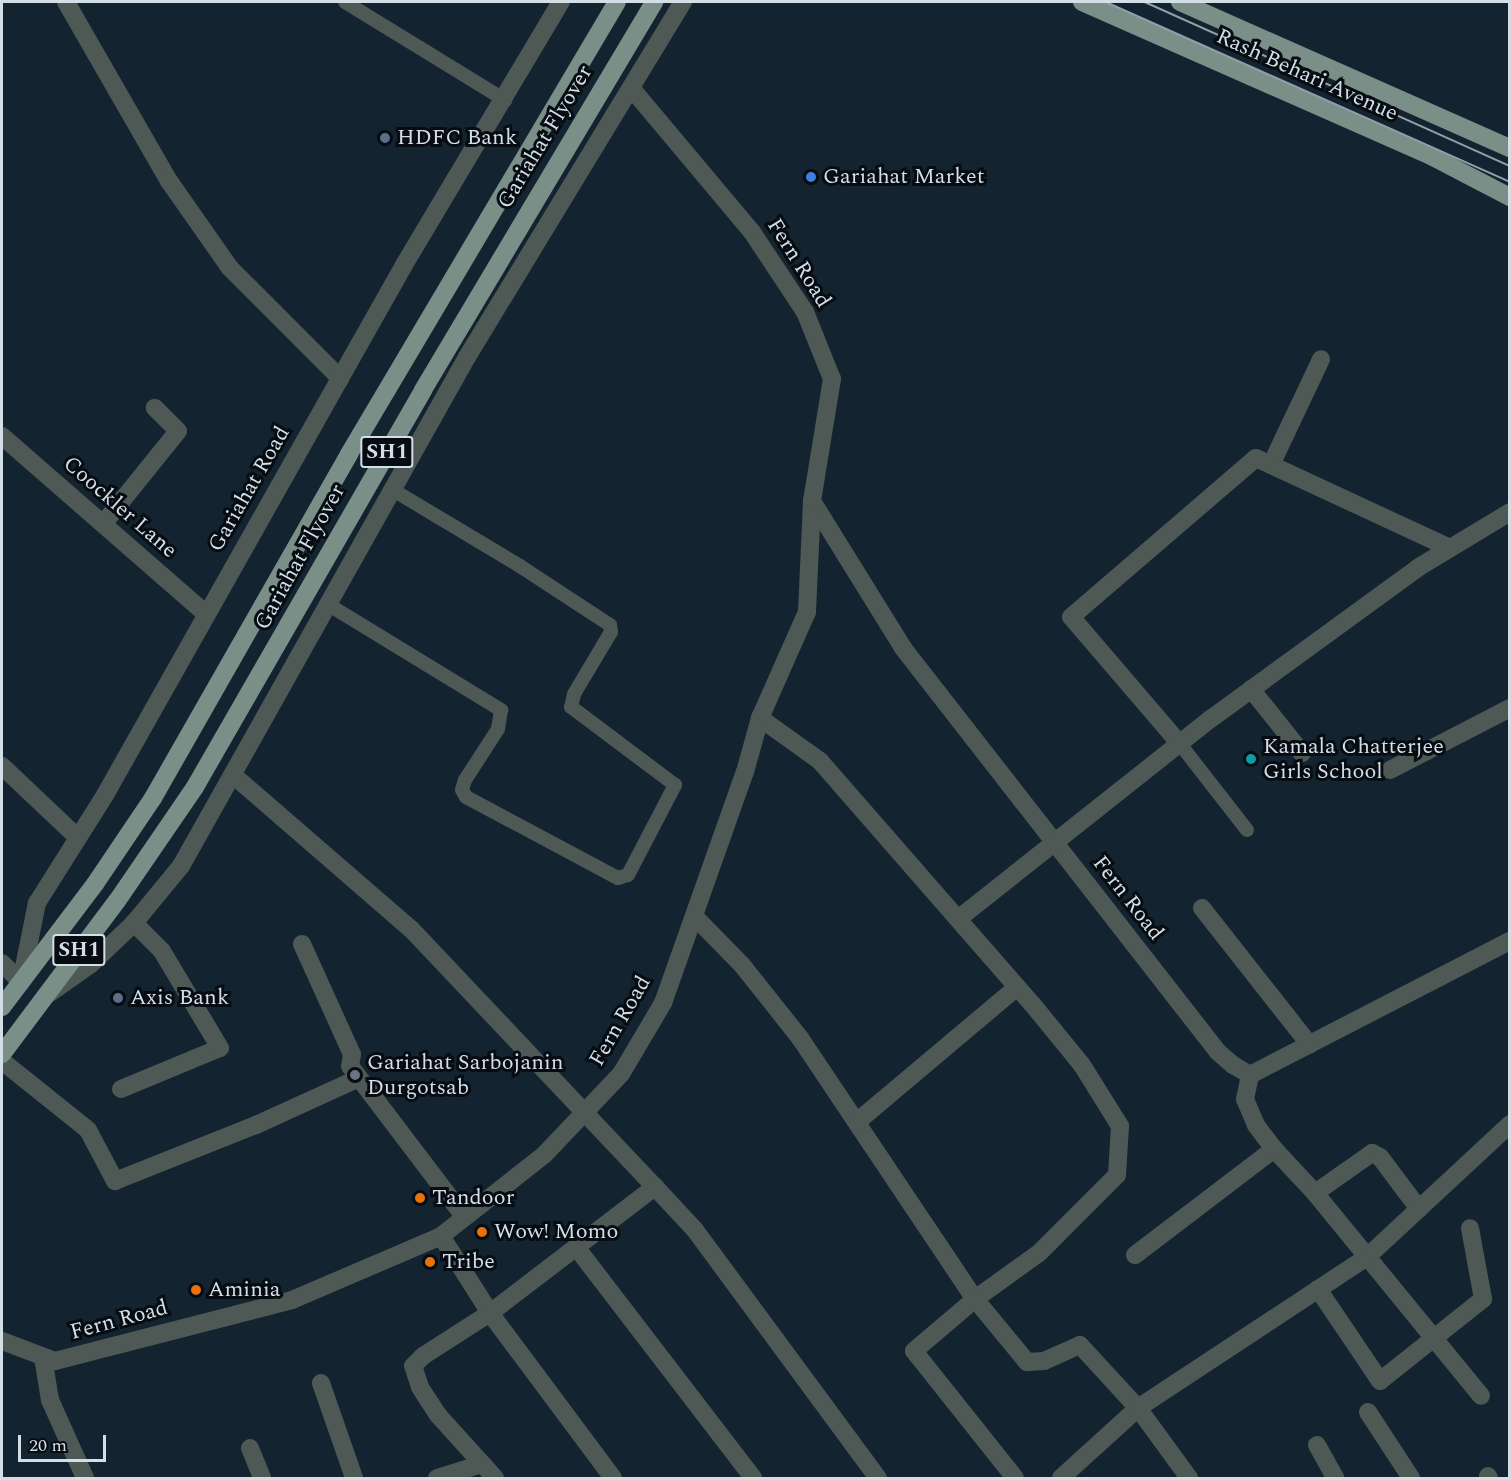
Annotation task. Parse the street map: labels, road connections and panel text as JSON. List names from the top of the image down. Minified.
{"streets":{"main road":["Rash Behari Avenue","Gariahat Flyover","SH1","Gariahat Road"],"street":["Fern Road","Coockler Lane"]},"crossings":[["Gariahat Flyover","SH1"],["Gariahat Flyover","Gariahat Road"],["Gariahat Road","Coockler Lane"]],"places":["HDFC Bank","Gariahat Market","Kamala Chatterjee Girls School","Axis Bank","Gariahat Sarbojanin Durgotsab","Tandoor","Wow! Momo","Tribe","Aminia"],"scale_bar":"20 m"}
